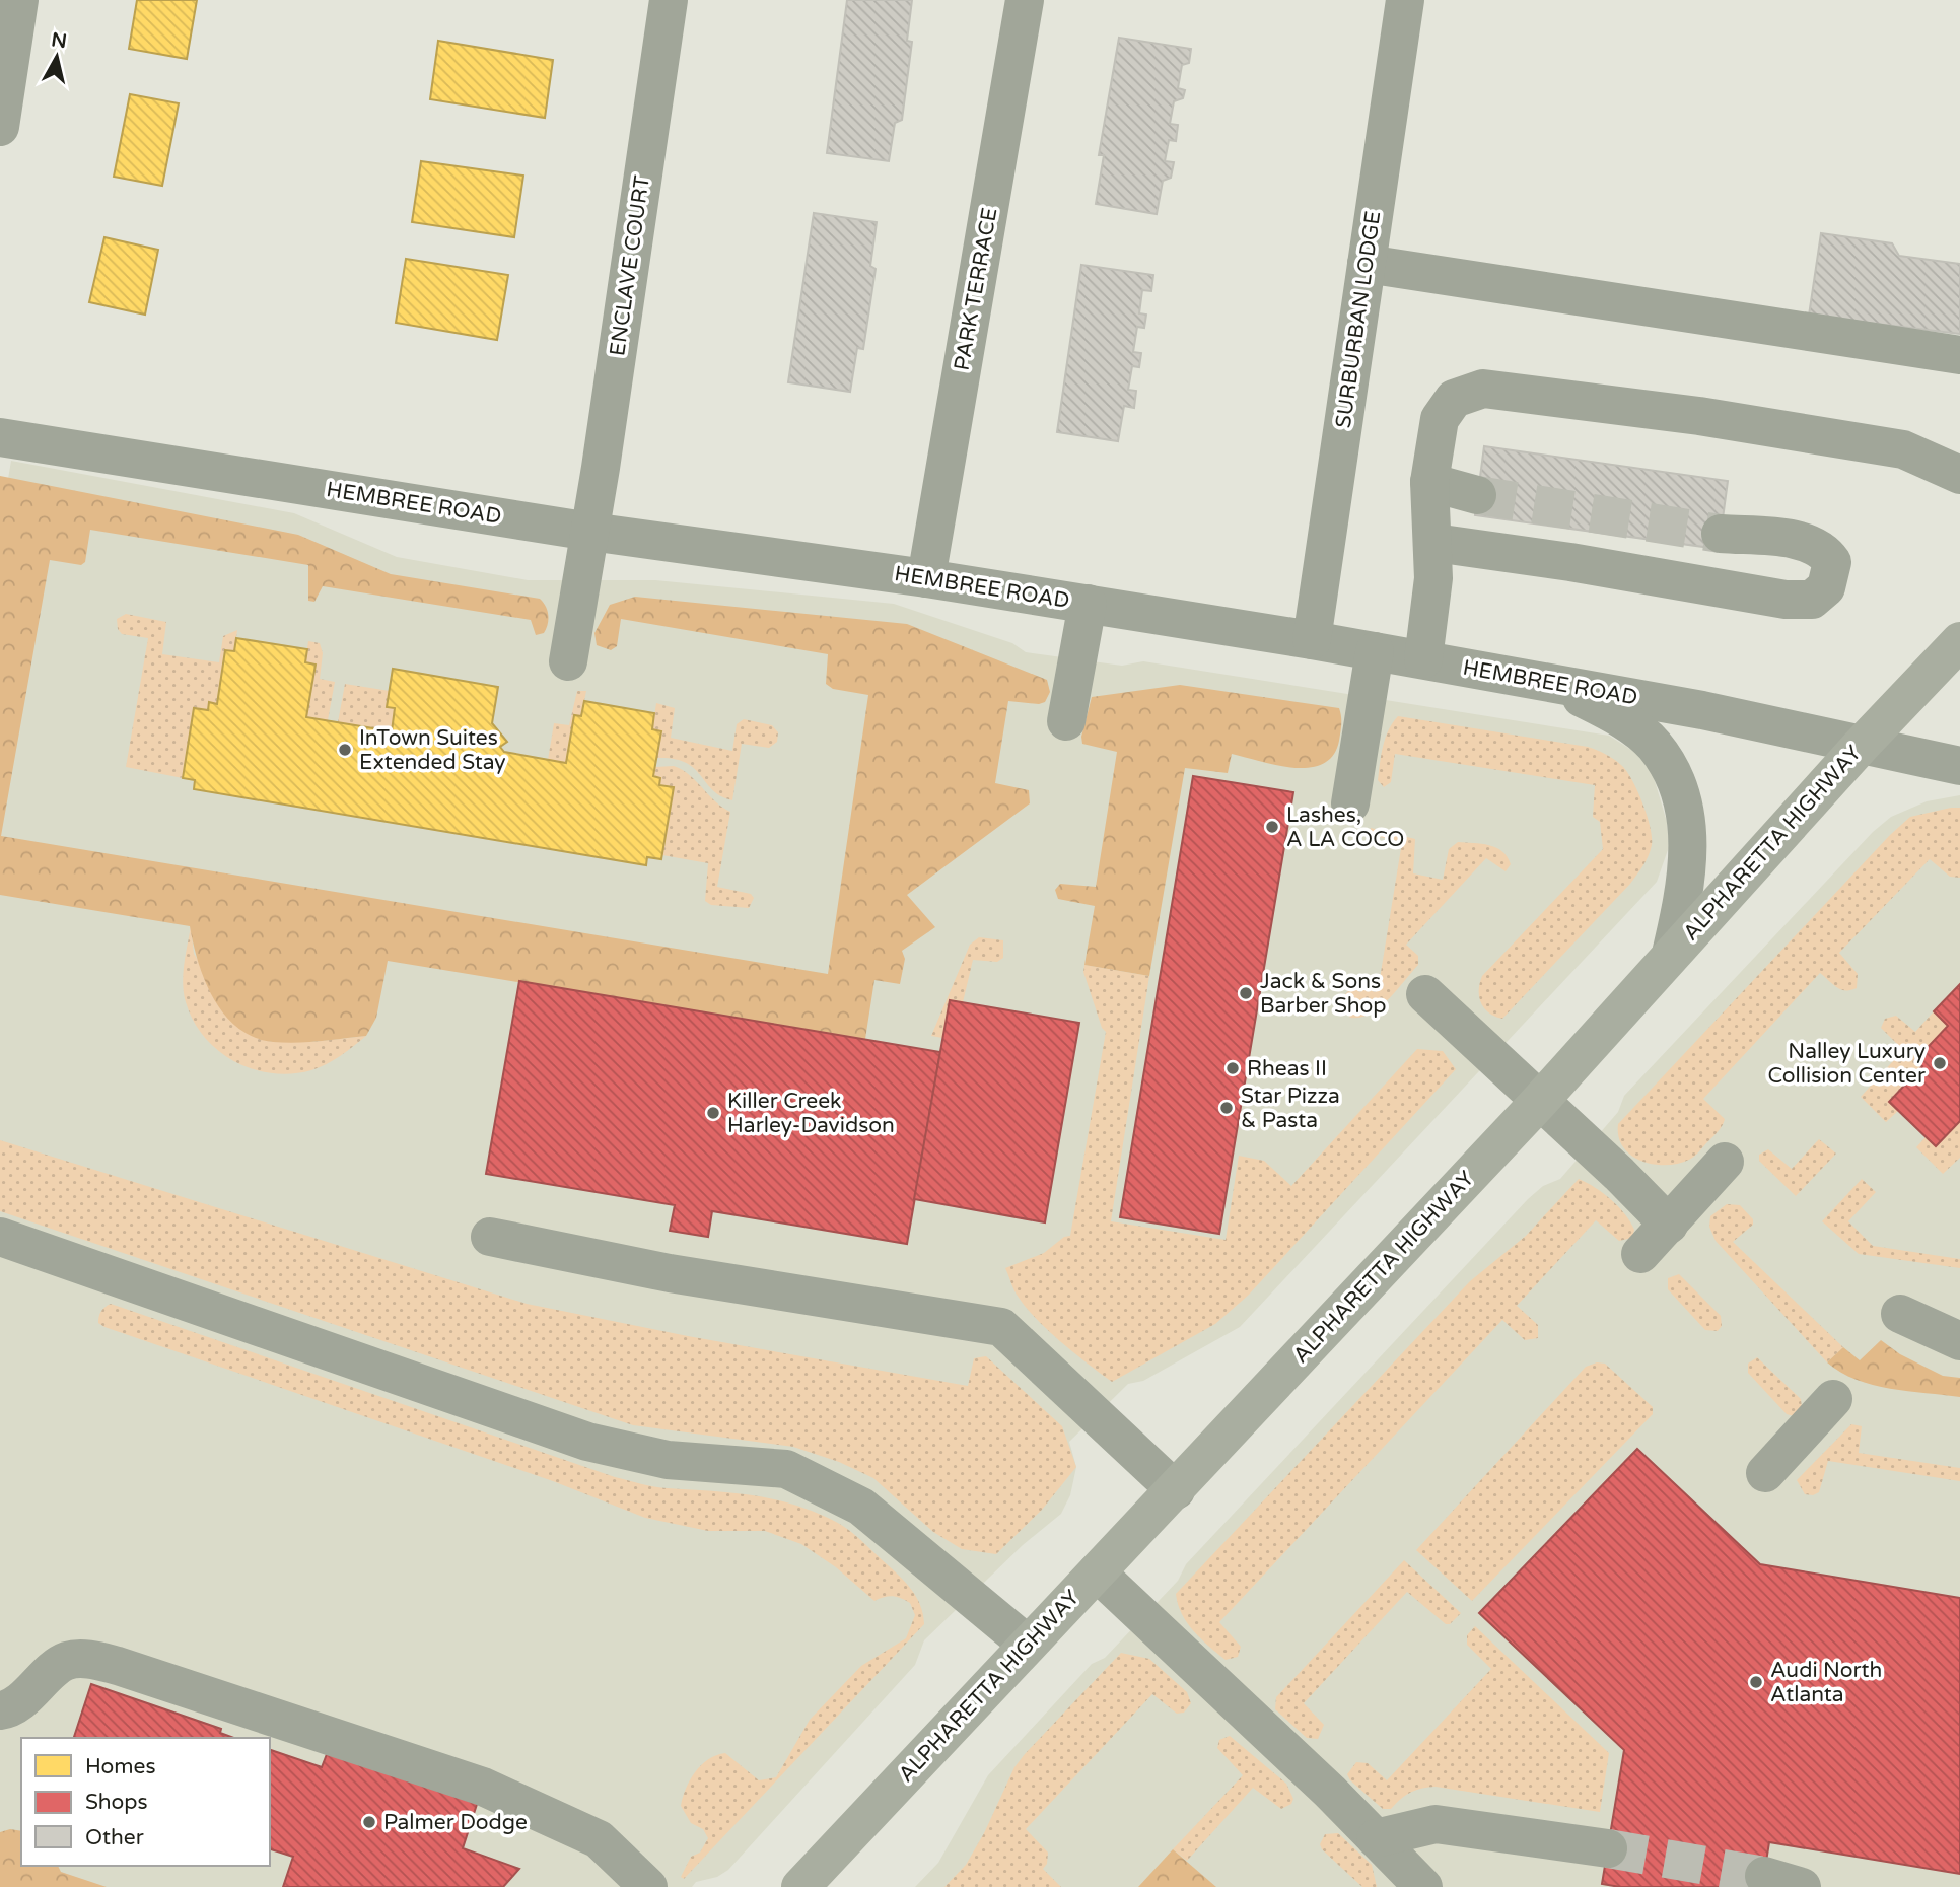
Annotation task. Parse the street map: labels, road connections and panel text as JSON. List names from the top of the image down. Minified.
{"streets":{"highway":["ALPHARETTA HIGHWAY"],"street":["ENCLAVE COURT","PARK TERRACE","SURBURBAN LODGE","HEMBREE ROAD"]},"crossings":[["ENCLAVE COURT","HEMBREE ROAD"],["PARK TERRACE","HEMBREE ROAD"],["SURBURBAN LODGE","HEMBREE ROAD"],["HEMBREE ROAD","ALPHARETTA HIGHWAY"]],"places":["InTown Suites Extended Stay","Lashes, A LA COCO","Jack & Sons Barber Shop","Nalley Luxury Collision Center","Rheas II","Star Pizza & Pasta","Killer Creek Harley-Davidson","Audi North Atlanta","Palmer Dodge"],"legend":["Homes","Shops","Other"],"north":"top"}
